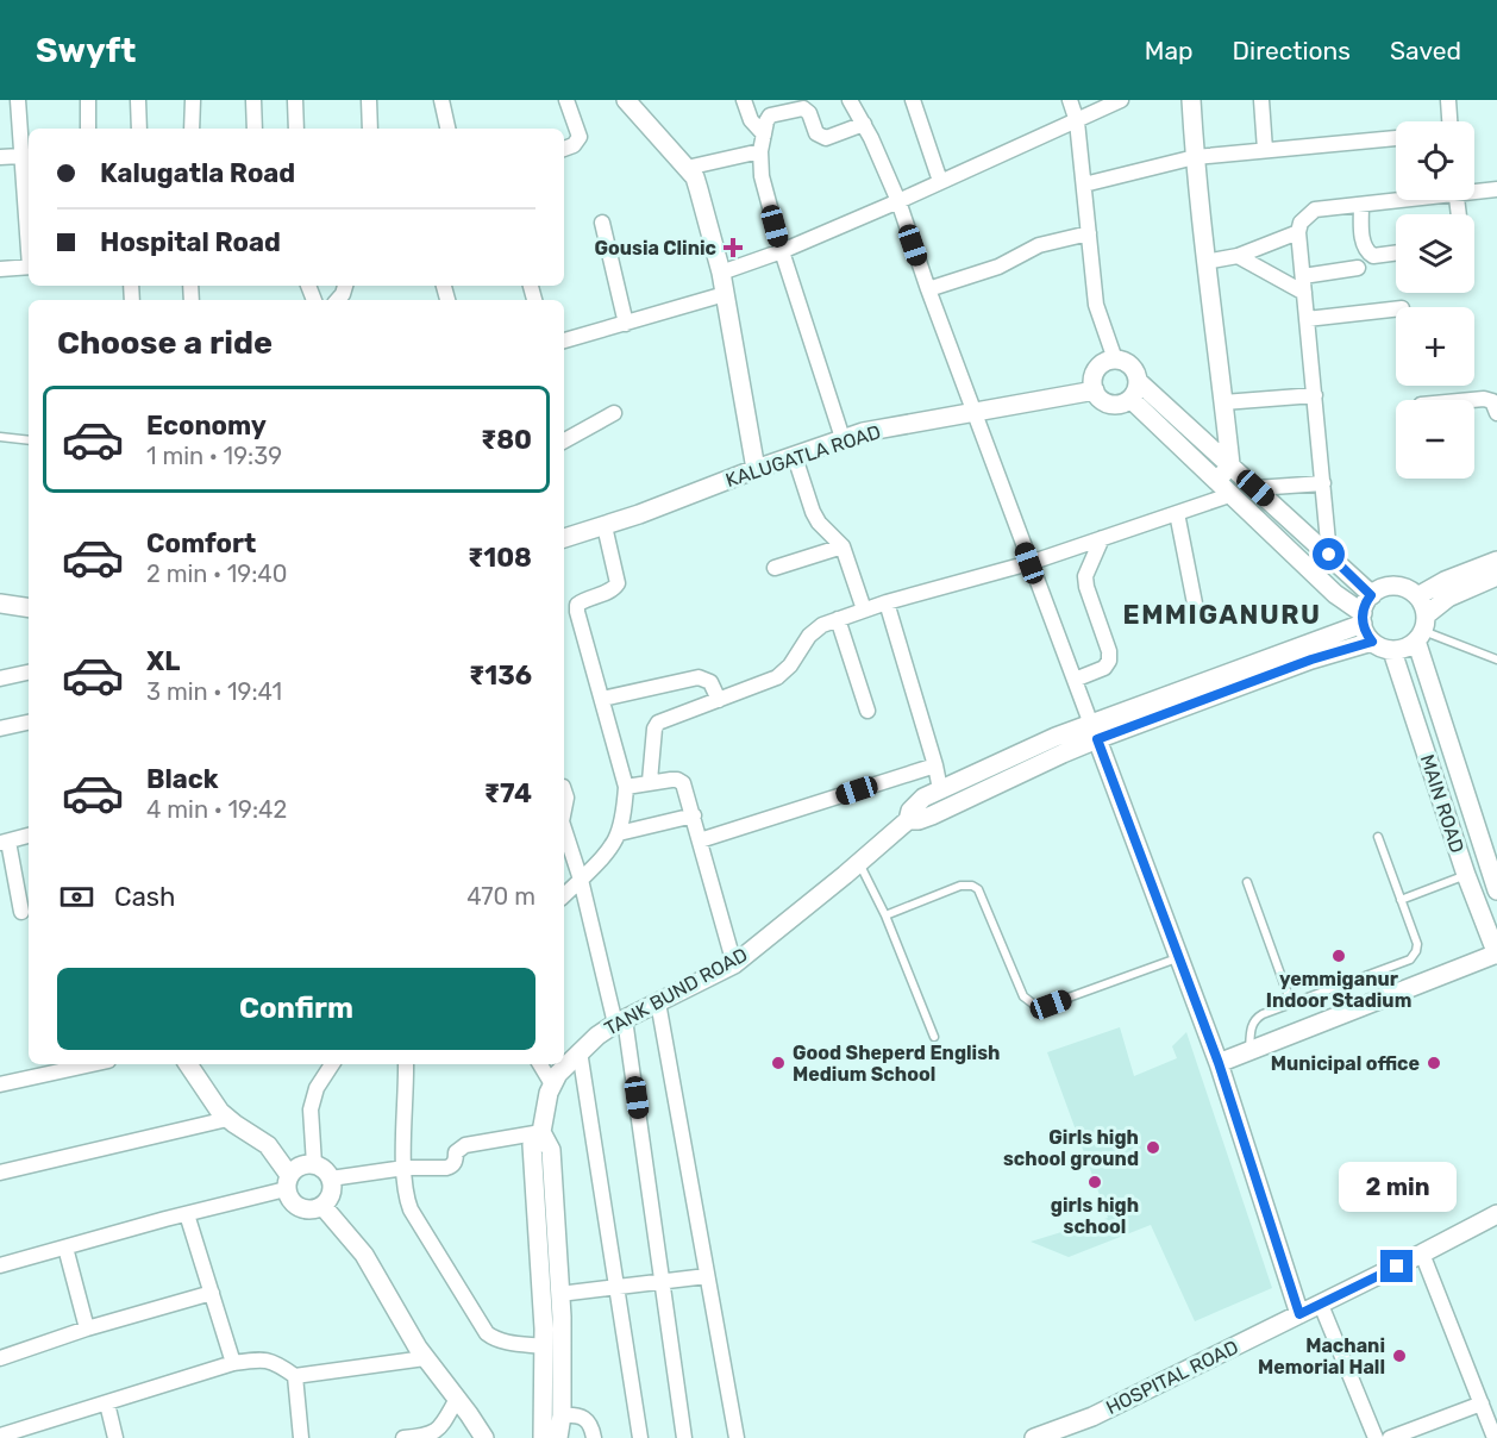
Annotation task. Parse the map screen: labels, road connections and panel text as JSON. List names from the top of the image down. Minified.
{"streets":{"street":["KALUGATLA ROAD","MAIN ROAD","TANK BUND ROAD","HOSPITAL ROAD"]},"districts":["EMMIGANURU"],"places":{"health":["Gousia Clinic"],"other":["yemmiganur Indoor Stadium","Good Sheperd English Medium School","Municipal office","Girls high school ground","girls high school","Machani Memorial Hall"]},"page":{"header":"Swyft","nav":["Map","Directions","Saved"],"map_buttons":["+","−"],"banner":["Kalugatla Road","Hospital Road"],"heading":"Choose a ride","list":[{"name":"Economy","note":"1 min · 19:39","value":"₹80"},{"name":"Comfort","note":"2 min · 19:40","value":"₹108"},{"name":"XL","note":"3 min · 19:41","value":"₹136"},{"name":"Black","note":"4 min · 19:42","value":"₹74"}],"pay":["Cash","470 m"],"buttons":"Confirm","bubble":"2 min"}}
